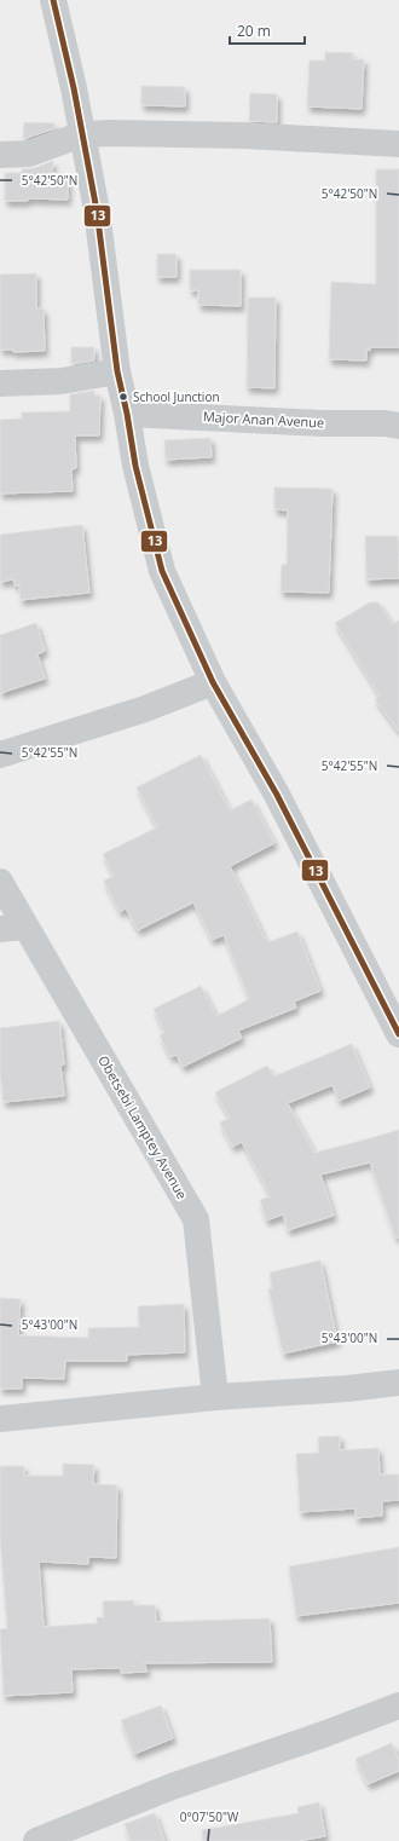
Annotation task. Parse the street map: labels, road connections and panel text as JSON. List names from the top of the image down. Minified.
{"streets":{"street":["Major Anan Avenue","Obetsebi Lamptey Avenue"]},"places":["School Junction"],"lines":["transit line 13"],"scale_bar":"20 m","coordinates":["5°42'50\"N","5°42'55\"N","5°43'00\"N","0°07'50\"W"]}
